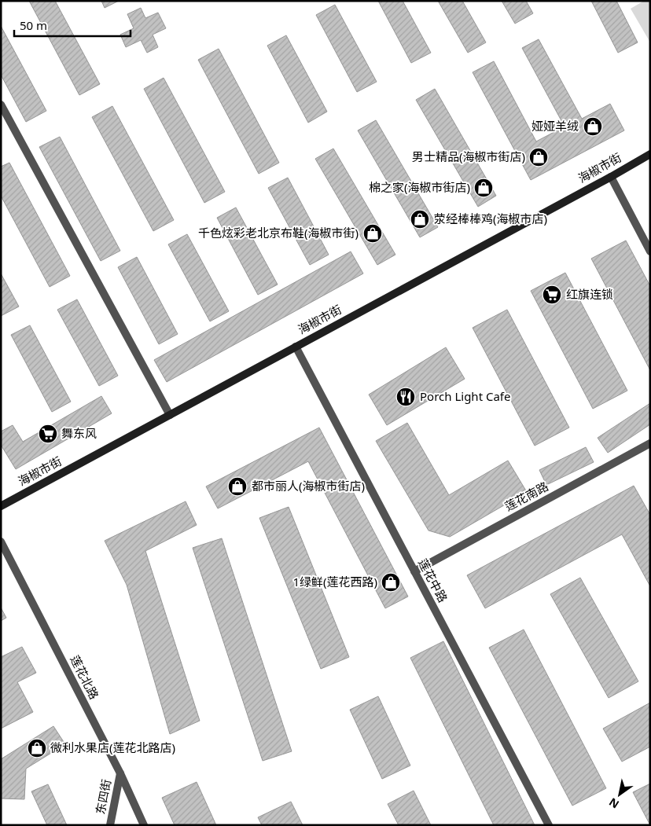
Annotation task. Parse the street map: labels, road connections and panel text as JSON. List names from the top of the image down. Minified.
{"streets":{"street":["海椒市街","莲花南路","莲花中路","莲花北路","东四街"]},"crossings":[["海椒市街","莲花中路"],["莲花南路","莲花中路"],["莲花北路","东四街"]],"places":{"shop":["娅娅羊绒","男士精品(海椒市街店)","棉之家(海椒市街店)","荥经棒棒鸡(海椒市店)","千色炫彩老北京布鞋(海椒市街)","都市丽人(海椒市街店)","1绿鲜(莲花西路)","微利水果店(莲花北路店)"],"supermarket":["红旗连锁","舞东风"],"restaurant":["Porch Light Cafe"]},"scale_bar":"50 m","north":"bottom left"}
